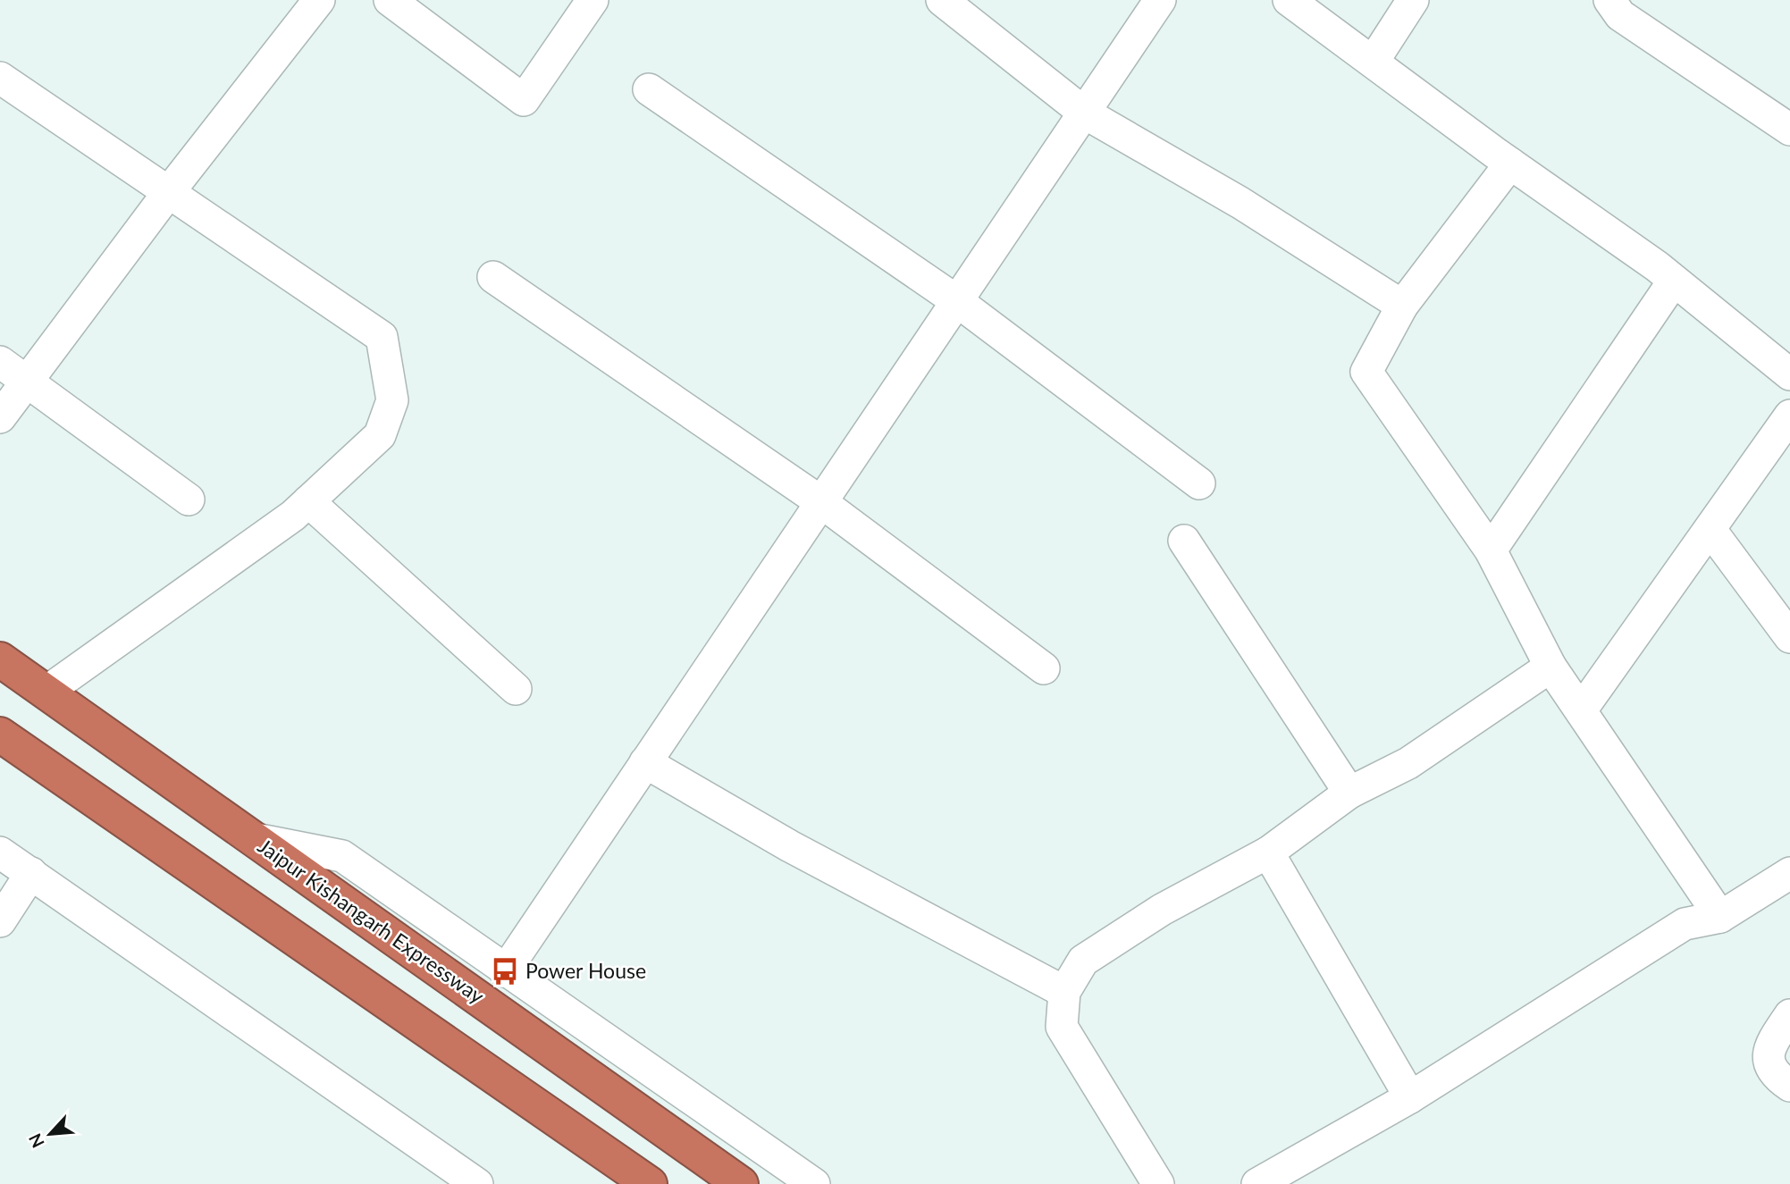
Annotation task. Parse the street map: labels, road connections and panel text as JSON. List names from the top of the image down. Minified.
{"streets":{"highway":["Jaipur Kishangarh Expressway"]},"places":{"bus stop":["Power House"]},"north":"bottom left"}
